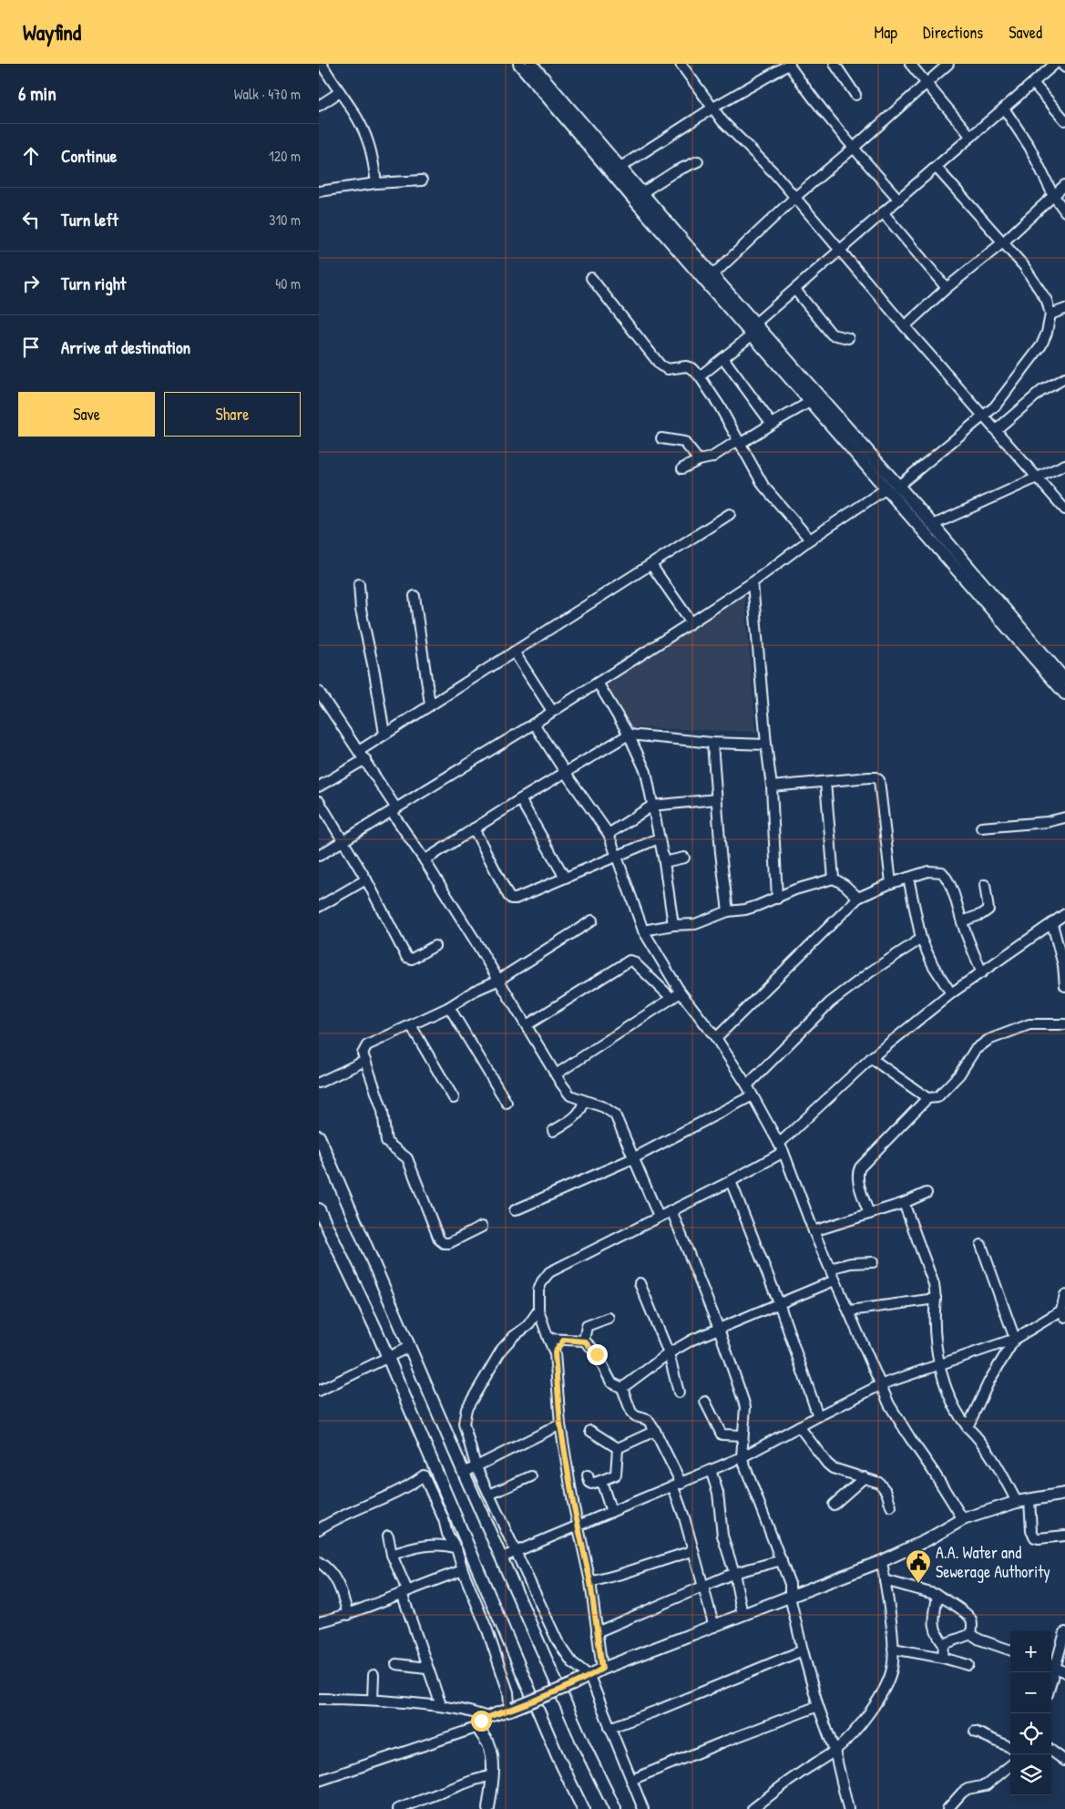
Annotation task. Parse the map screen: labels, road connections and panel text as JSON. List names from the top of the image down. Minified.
{"places":{"public building":["A.A. Water and Sewerage Authority"]},"page":{"header":"Wayfind","nav":["Map","Directions","Saved"],"heading":["6 min","Walk · 470 m"],"list":[["Continue","120 m"],["Turn left","310 m"],["Turn right","40 m"],"Arrive at destination"],"buttons":["Save","Share"],"map_buttons":["+","−"]}}
